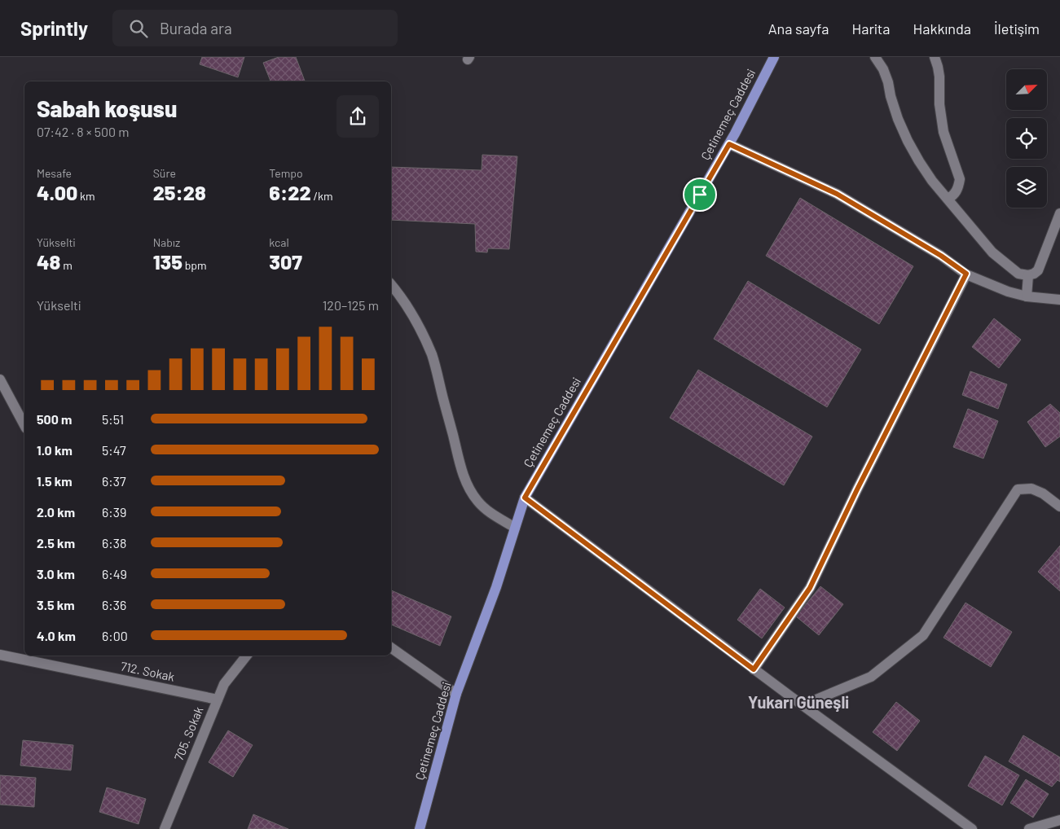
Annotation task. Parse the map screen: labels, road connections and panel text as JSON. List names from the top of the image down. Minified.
{"streets":{"main road":["Çetinemeç Caddesi"],"street":["712. Sokak","705. Sokak"]},"crossings":[["712. Sokak","705. Sokak"]],"districts":["Yukarı Güneşli"],"north":"top right","page":{"header":"Sprintly","search":"Burada ara","nav":["Ana sayfa","Harita","Hakkında","İletişim"],"heading":["Sabah koşusu","07:42 · 8 × 500 m"],"stats":[["Mesafe","4.00 km"],["Süre","25:28"],["Tempo","6:22 /km"],["Yükselti","48 m"],["Nabız","135 bpm"],["kcal","307"]],"chart":["Yükselti","120–125 m"],"list":[{"name":"500 m","note":"5:51"},{"name":"1.0 km","note":"5:47"},{"name":"1.5 km","note":"6:37"},{"name":"2.0 km","note":"6:39"},{"name":"2.5 km","note":"6:38"},{"name":"3.0 km","note":"6:49"},{"name":"3.5 km","note":"6:36"},{"name":"4.0 km","note":"6:00"}]}}
